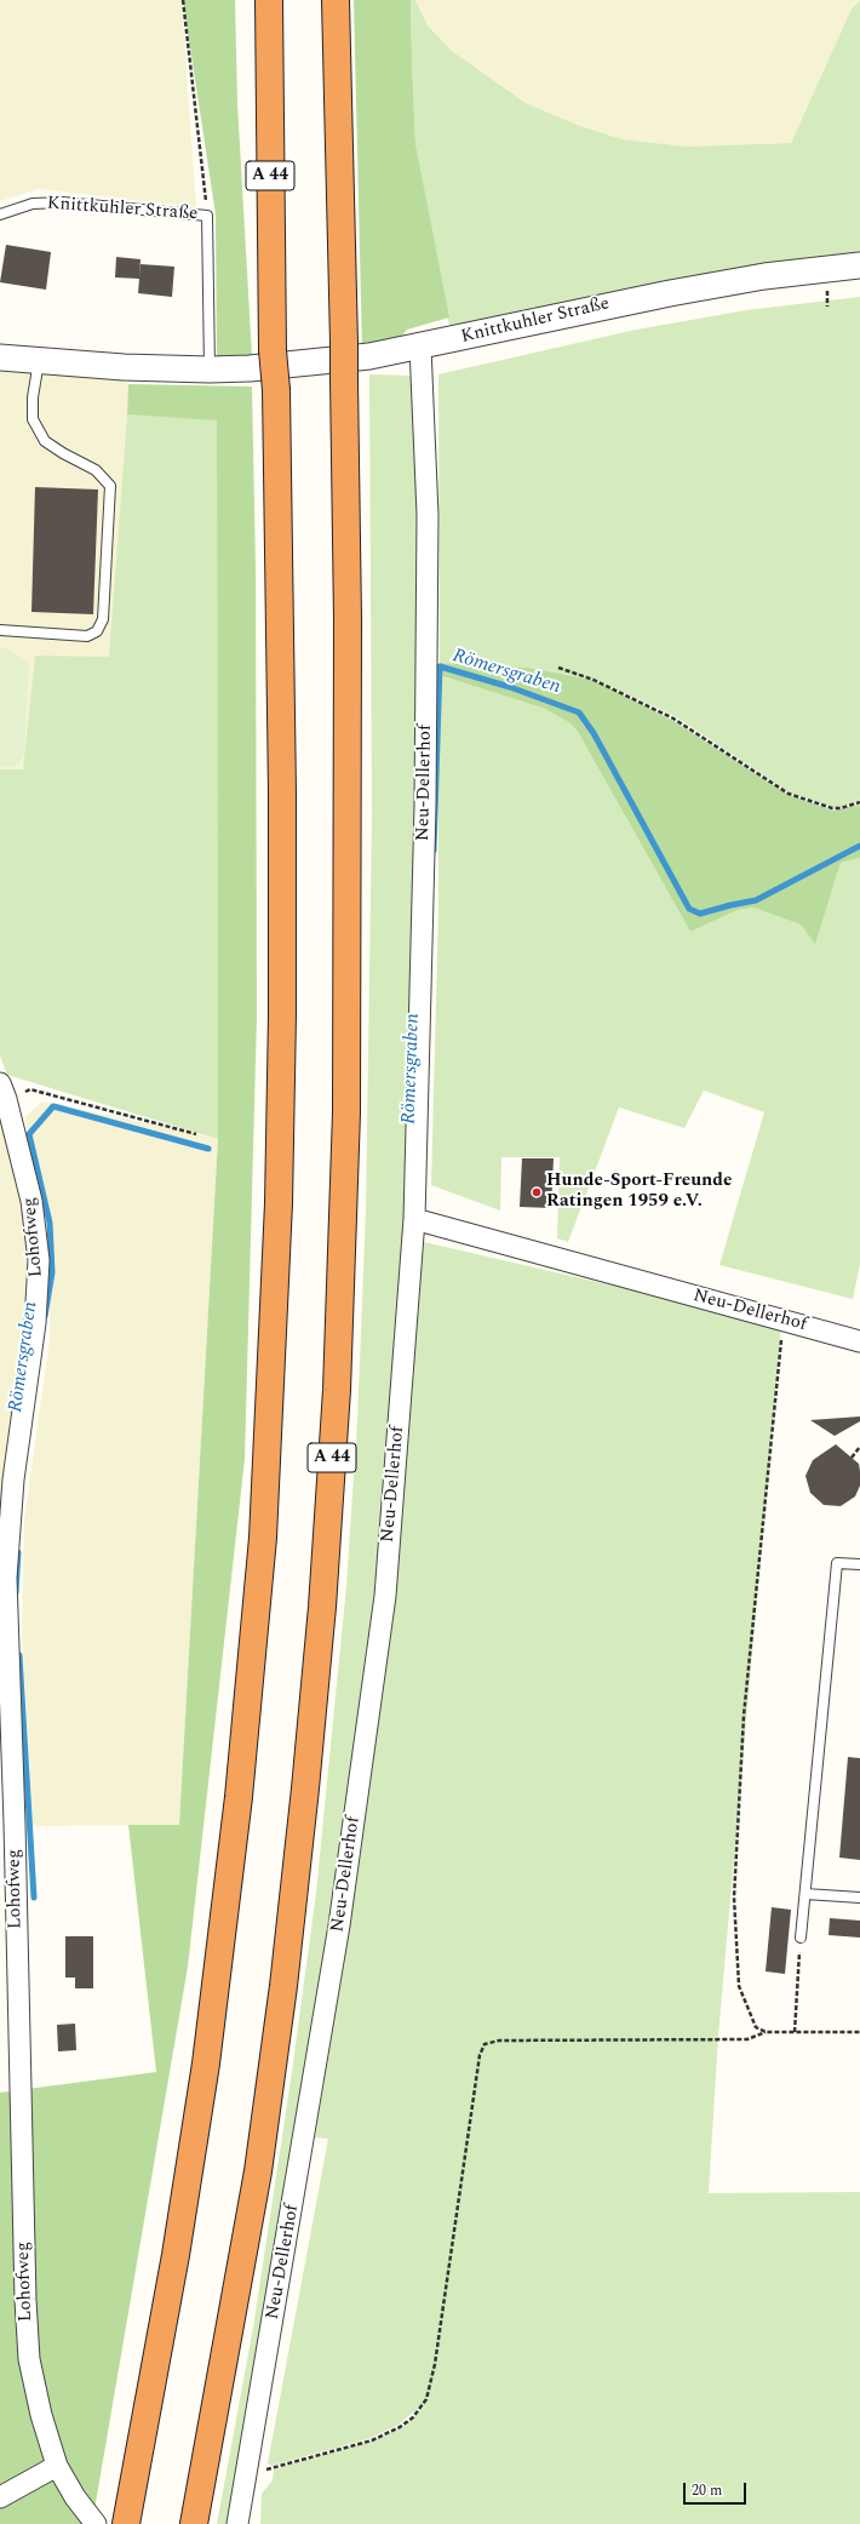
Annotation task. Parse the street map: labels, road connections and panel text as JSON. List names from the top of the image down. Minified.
{"streets":{"highway":["A 44"],"street":["Knittkuhler Straße","Neu-Dellerhof","Lohofweg"]},"crossings":[["Knittkuhler Straße","Neu-Dellerhof"]],"water":["Römersgraben"],"places":["Hunde-Sport-Freunde Ratingen 1959 e.V."],"scale_bar":"20 m"}
